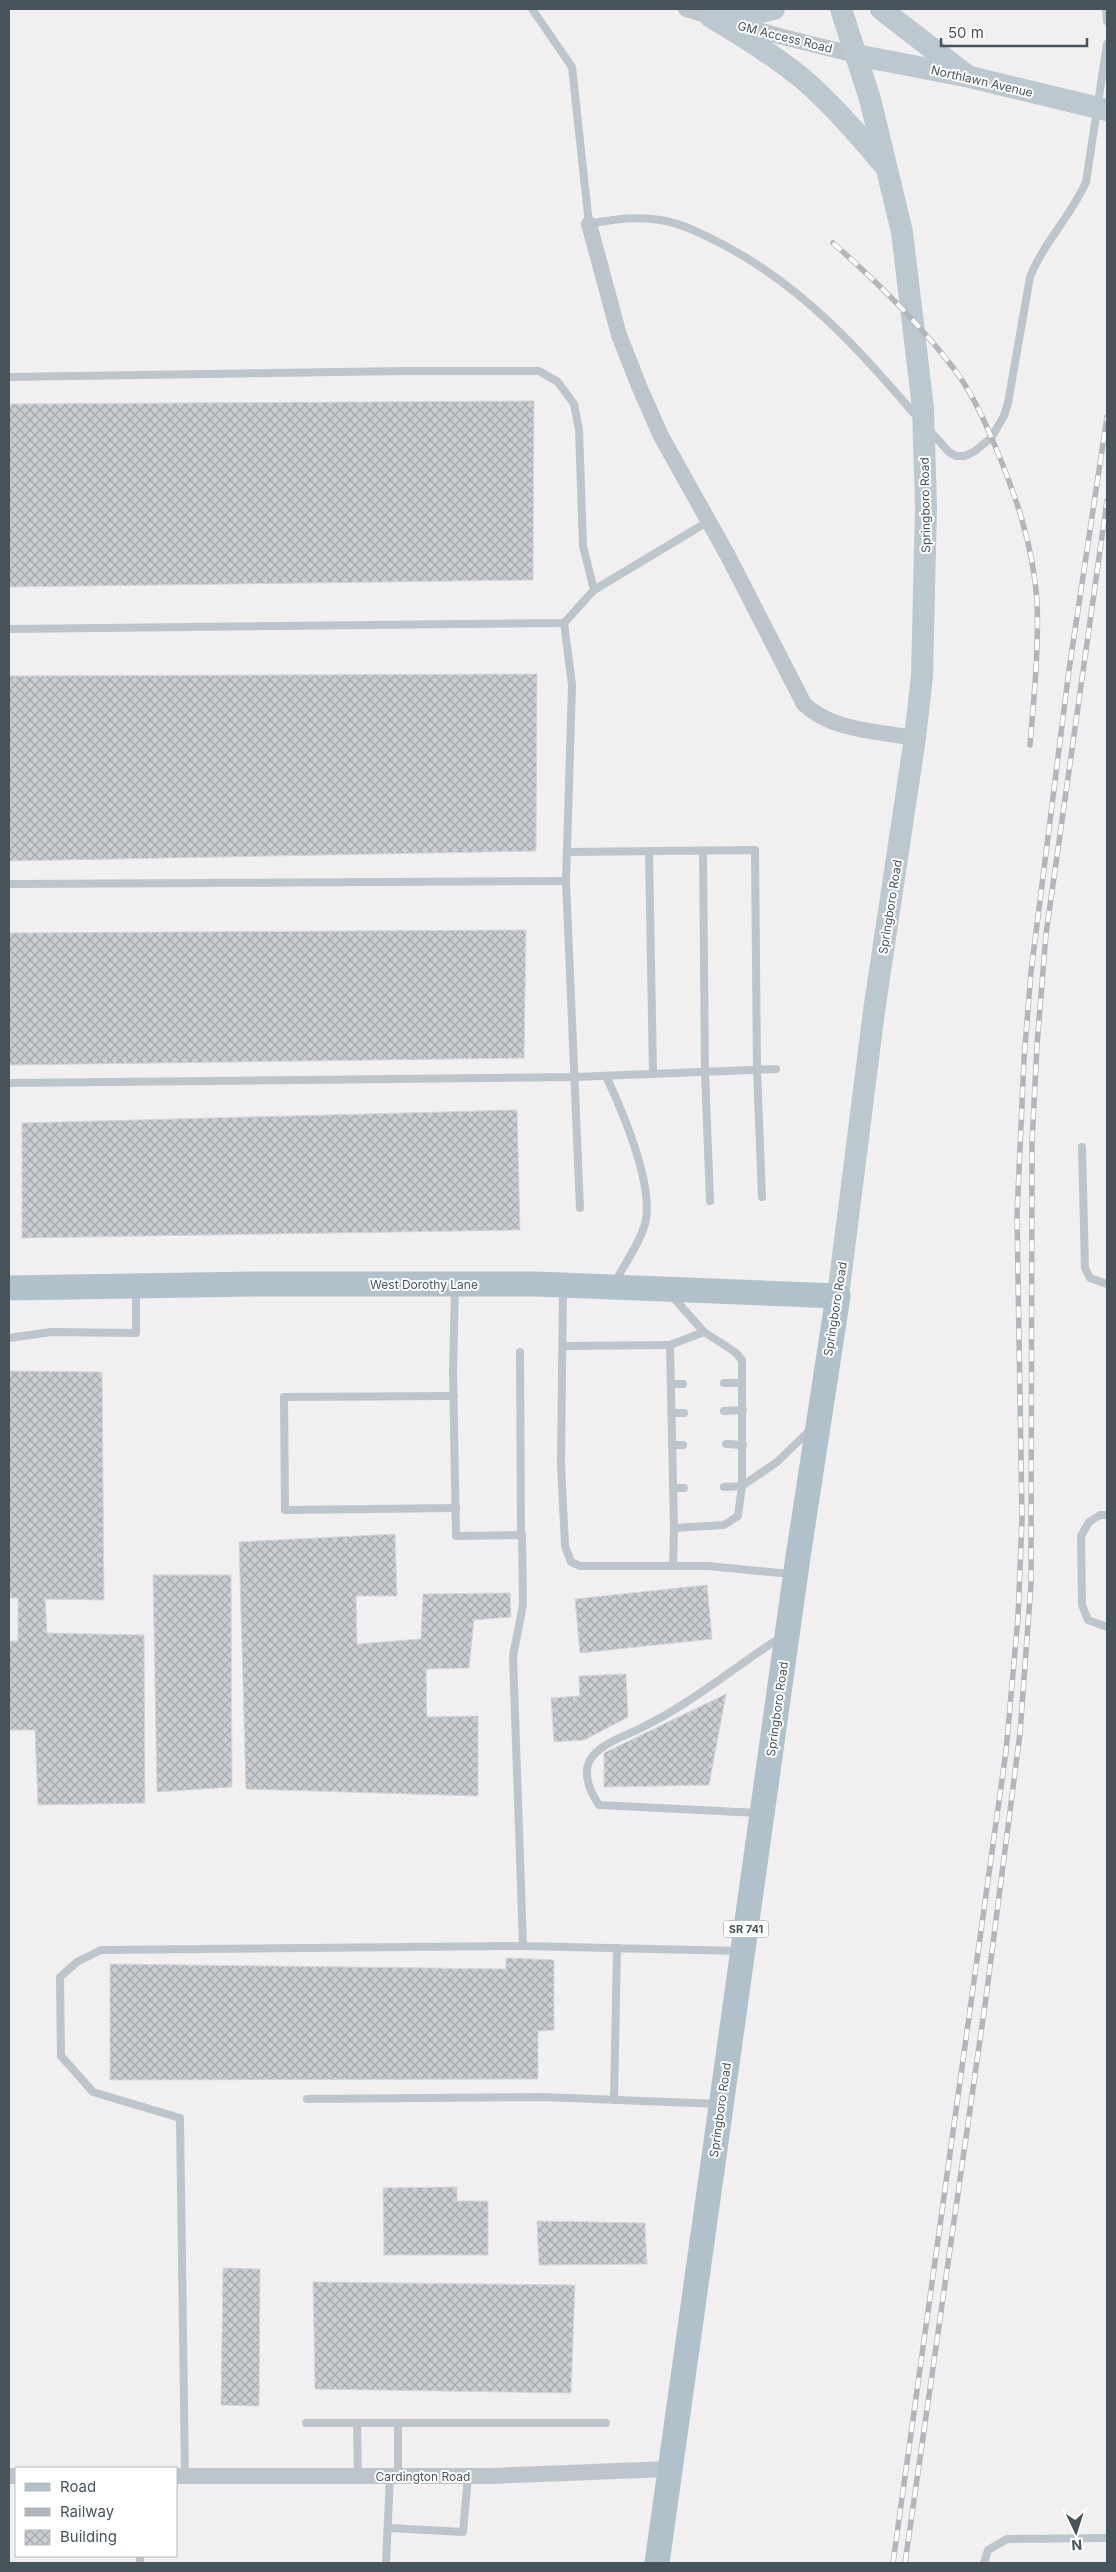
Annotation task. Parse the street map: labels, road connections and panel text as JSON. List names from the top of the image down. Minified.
{"streets":{"main road":["Northlawn Avenue","Springboro Road","West Dorothy Lane","SR 741"],"street":["GM Access Road","Cardington Road"]},"crossings":[["GM Access Road","Northlawn Avenue"],["GM Access Road","Springboro Road"],["GM Access Road","SR 741"],["Northlawn Avenue","Springboro Road"],["Northlawn Avenue","SR 741"],["Springboro Road","West Dorothy Lane"],["Springboro Road","SR 741"],["Springboro Road","Cardington Road"]],"legend":["Road","Railway","Building"],"scale_bar":"50 m","north":"bottom"}
